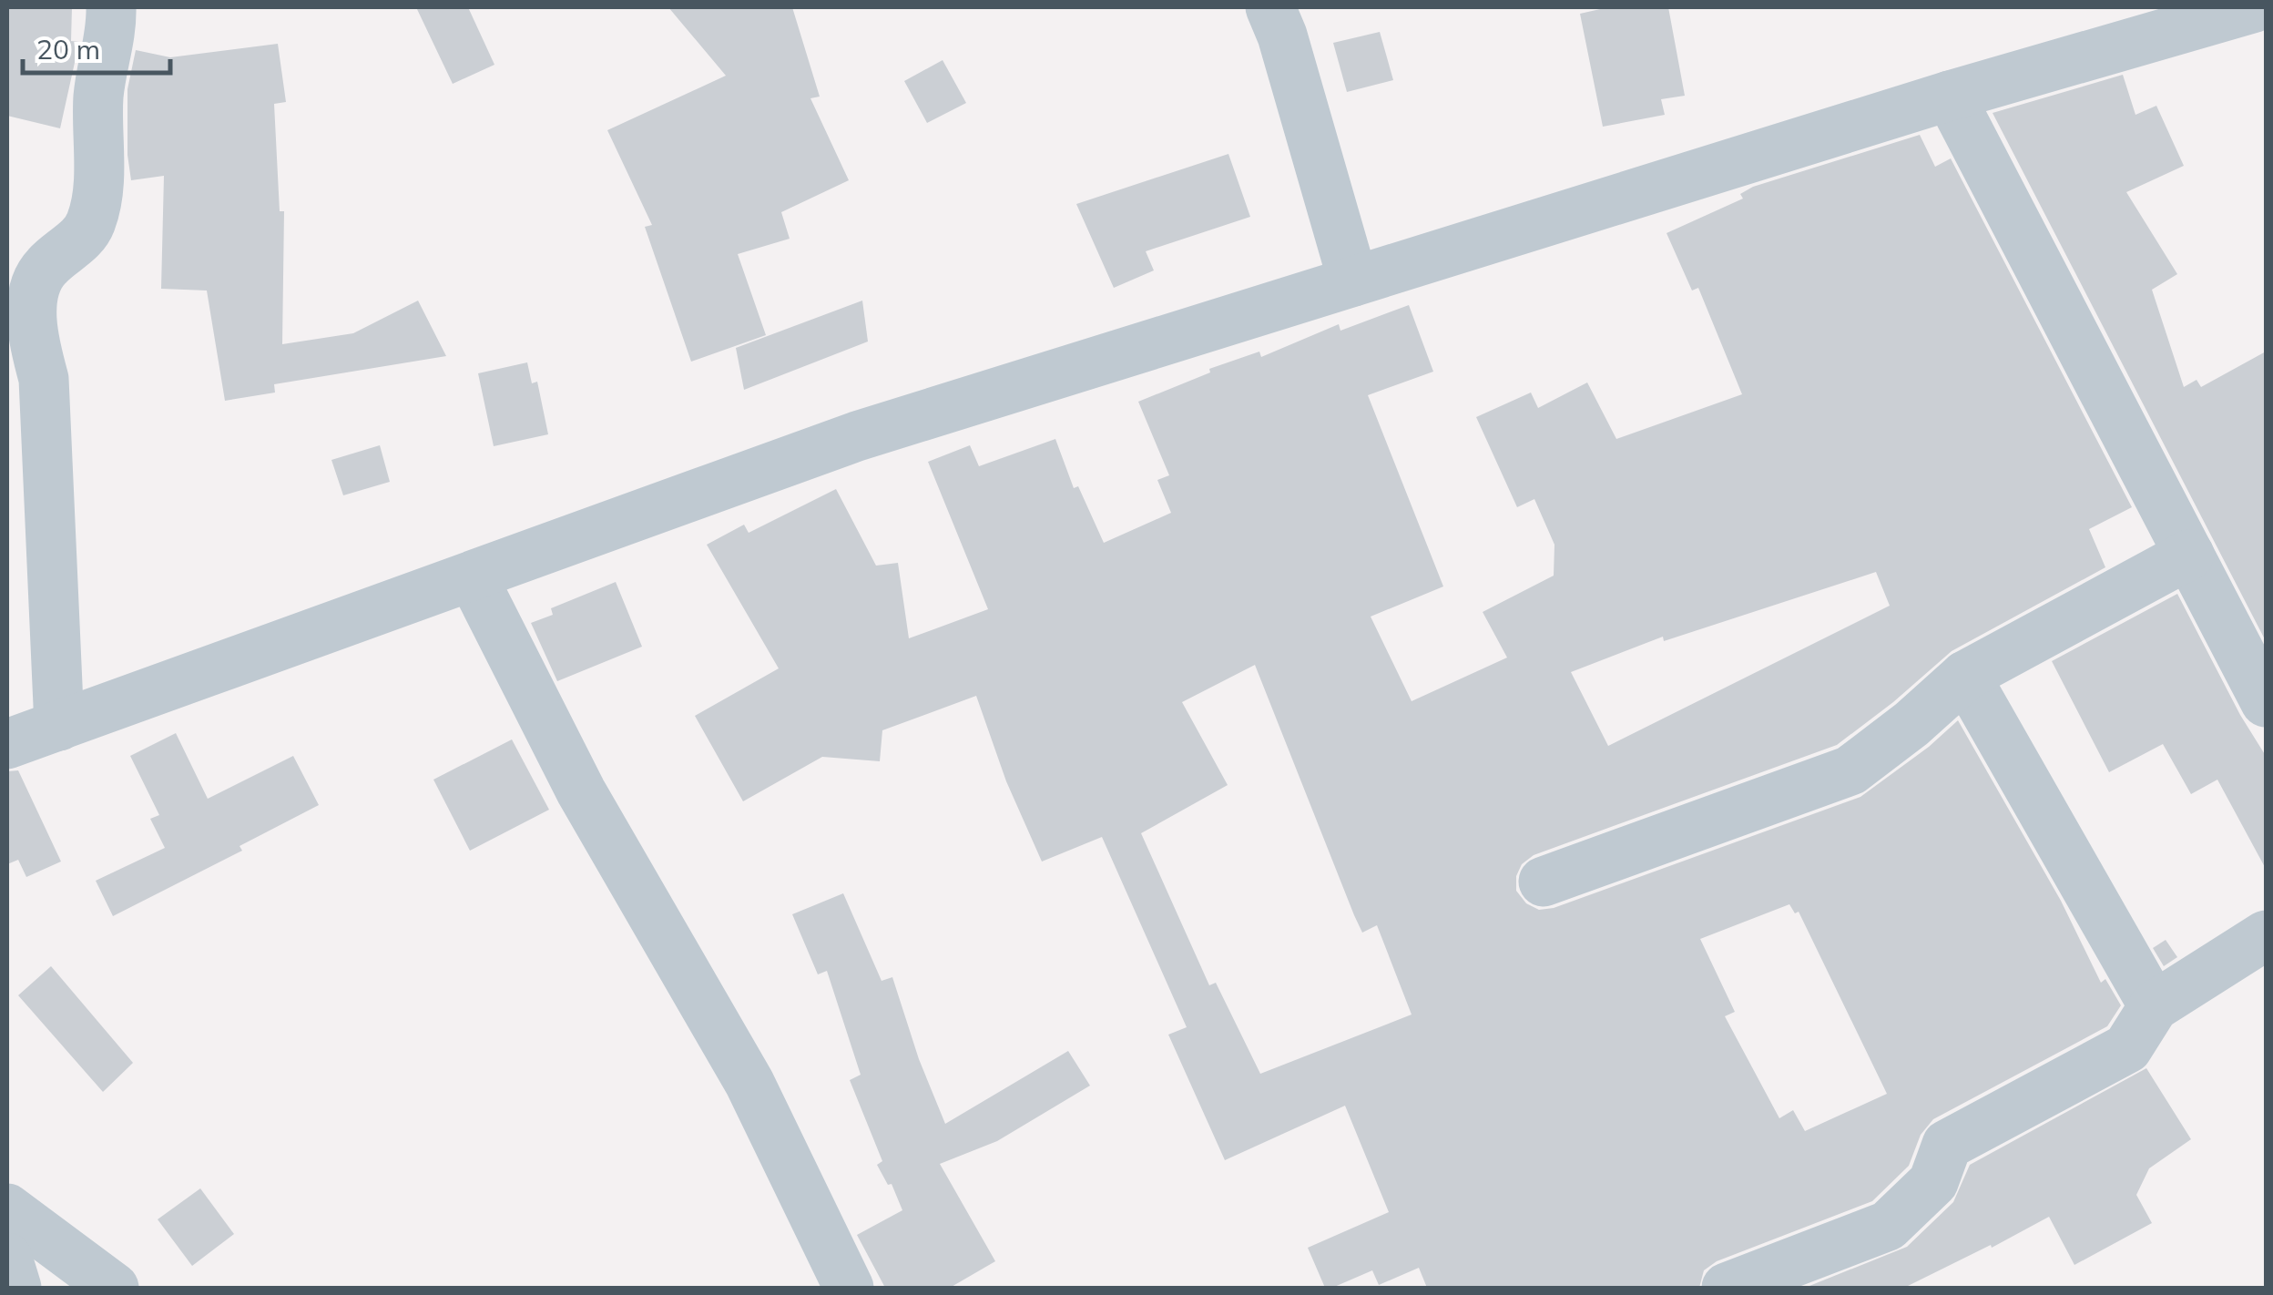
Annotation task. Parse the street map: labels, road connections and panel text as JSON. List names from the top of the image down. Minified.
{"scale_bar":"20 m"}
